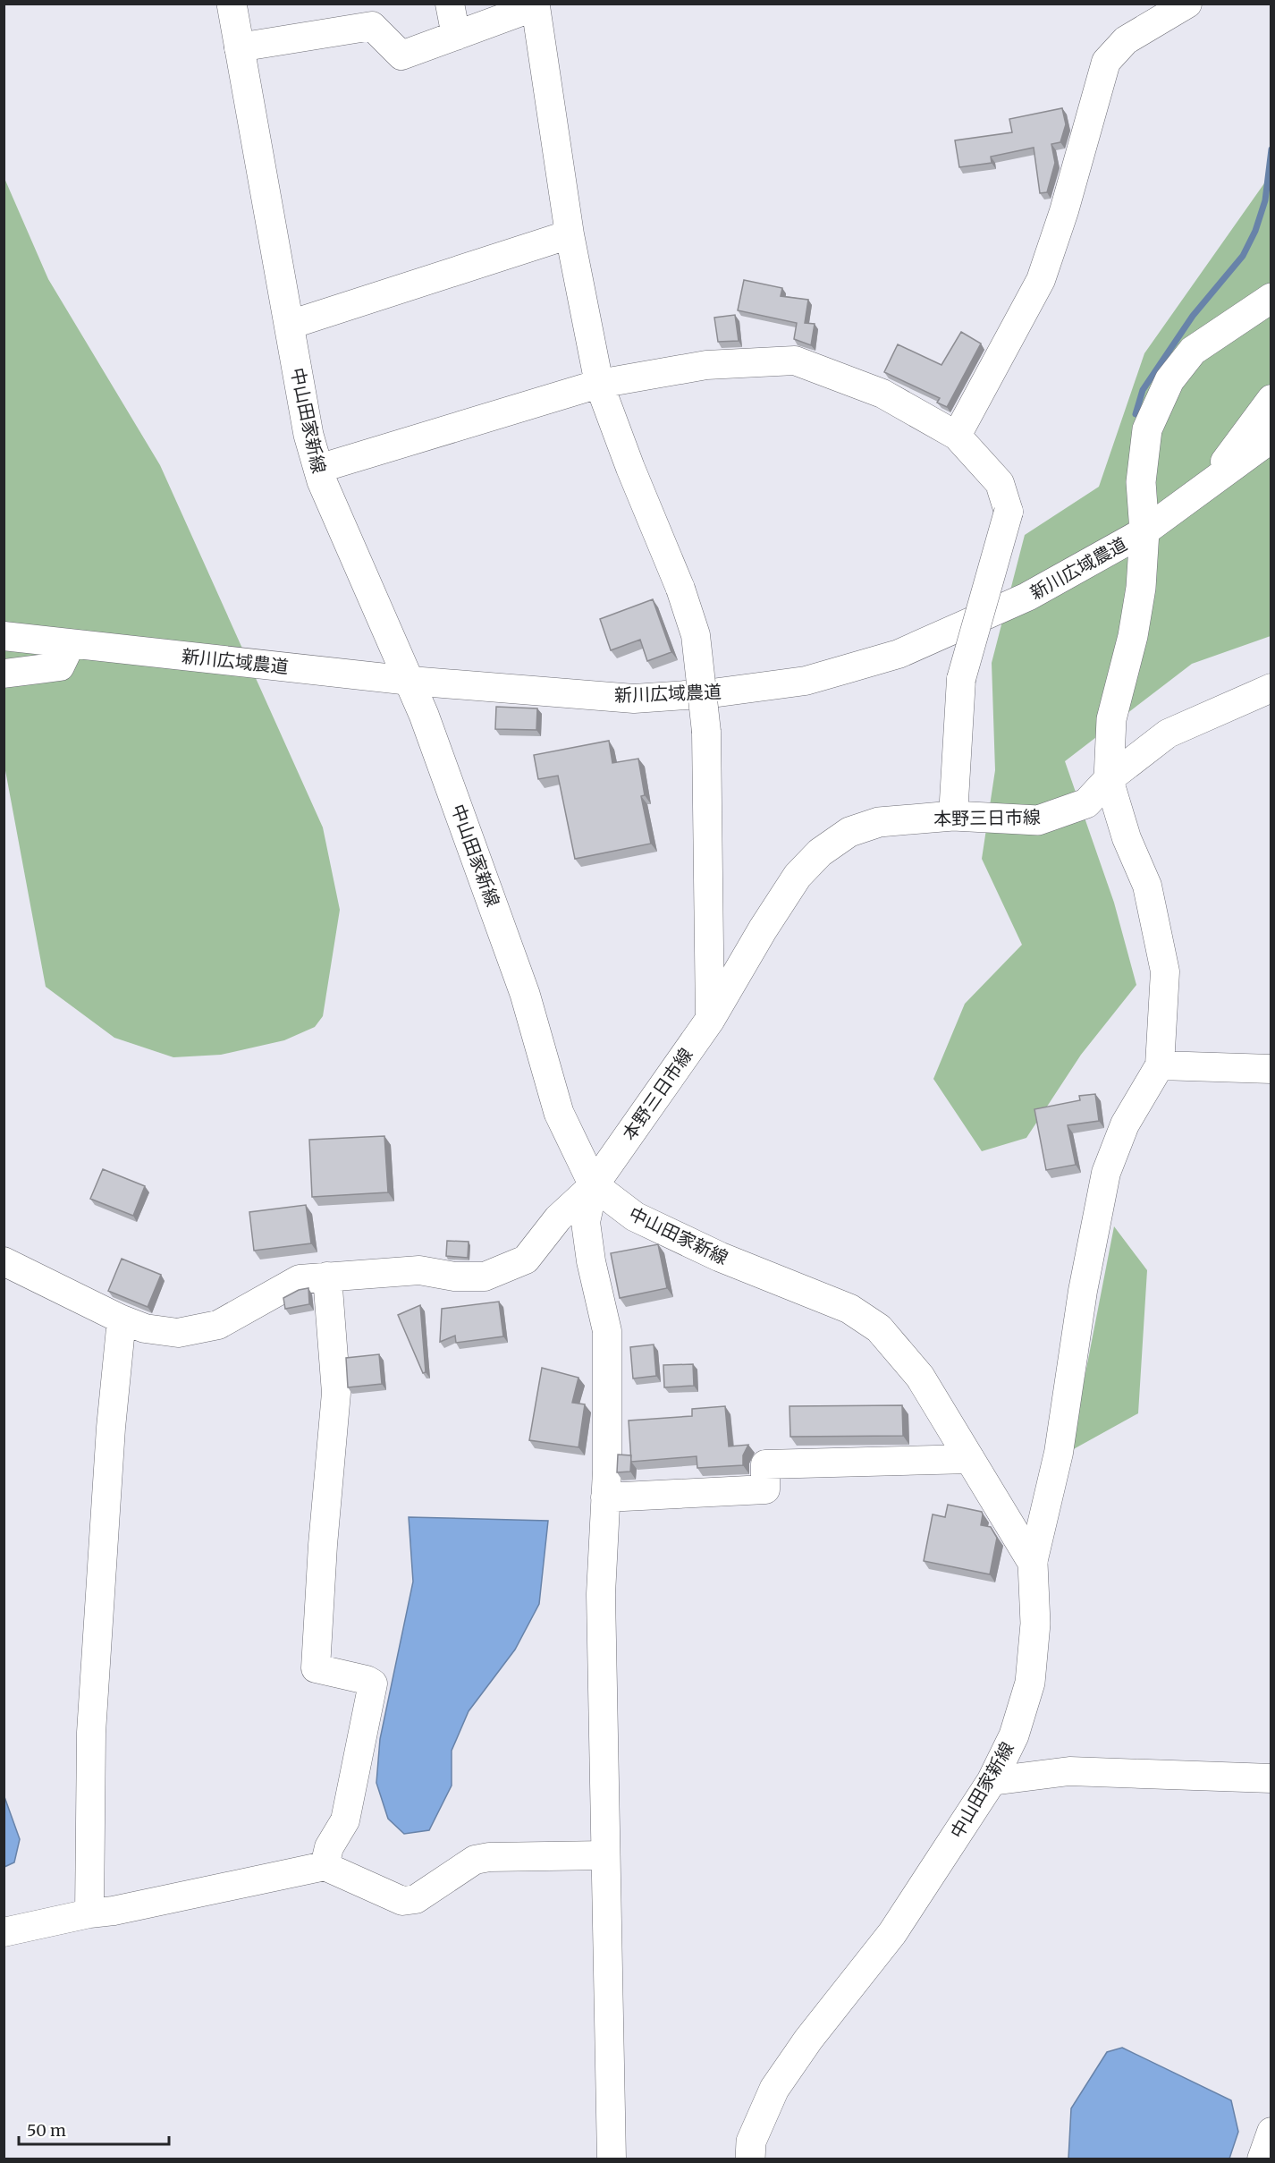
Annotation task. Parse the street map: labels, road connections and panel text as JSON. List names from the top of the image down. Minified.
{"streets":{"main road":["中山田家新線","本野三日市線"],"street":["新川広域農道"]},"crossings":[["中山田家新線","新川広域農道"],["中山田家新線","本野三日市線"]],"scale_bar":"50 m"}
